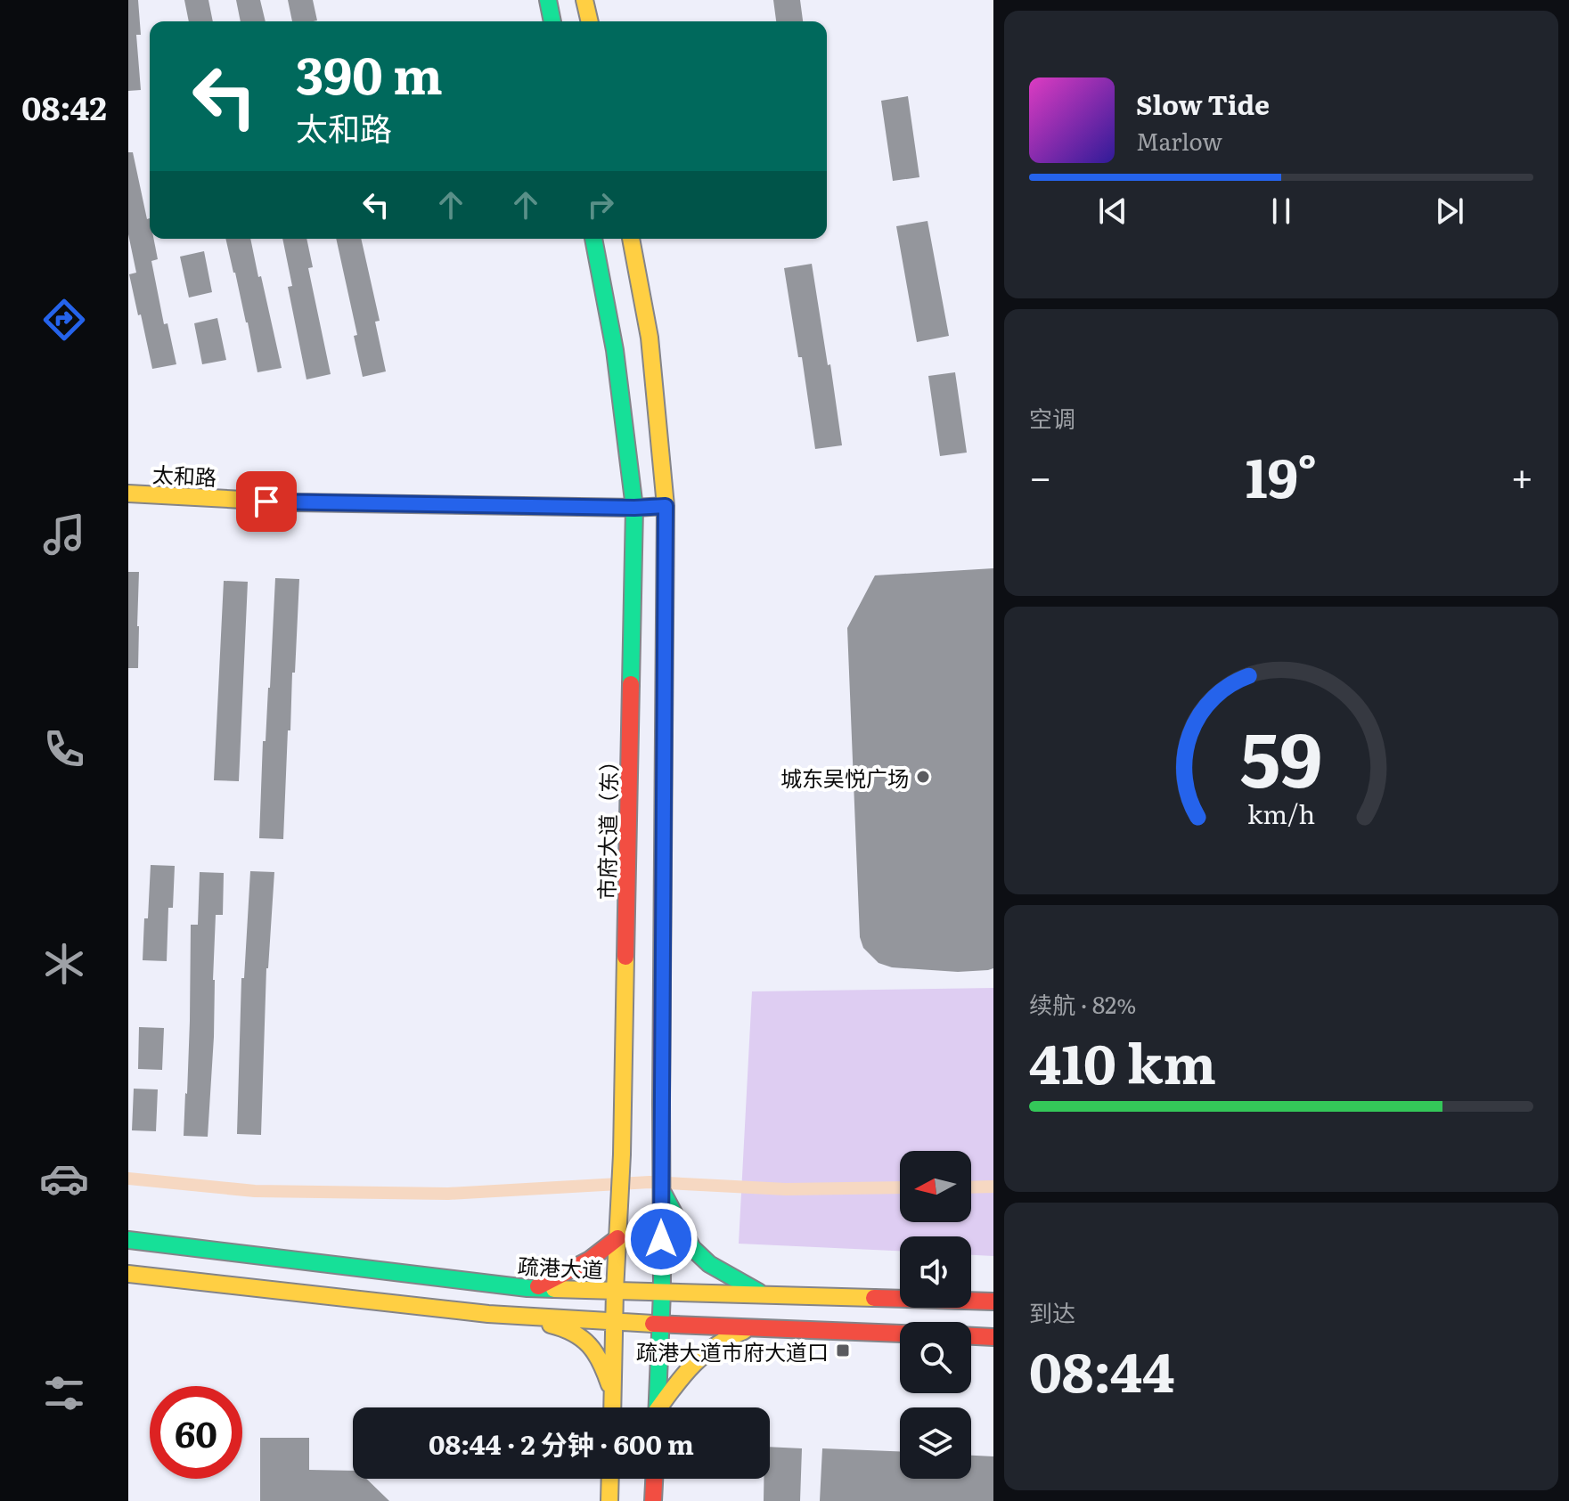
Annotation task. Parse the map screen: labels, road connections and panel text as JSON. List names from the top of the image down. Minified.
{"streets":{"main road":["太和路","市府大道（东）","疏港大道"]},"crossings":[["太和路","市府大道（东）"],["市府大道（东）","疏港大道"]],"places":{"other":["城东吴悦广场"],"transit":["疏港大道市府大道口"]},"north":"left","page":{"tabs":"08:42","turn":["390 m","太和路"],"song":["Slow Tide","Marlow"],"tile":["空调",["续航 · 82%","410 km"],["到达","08:44"]],"heat":["−","19°","+"],"limit":"60","trip":"08:44 · 2 分钟 · 600 m","gauge":["59","km/h"]}}
